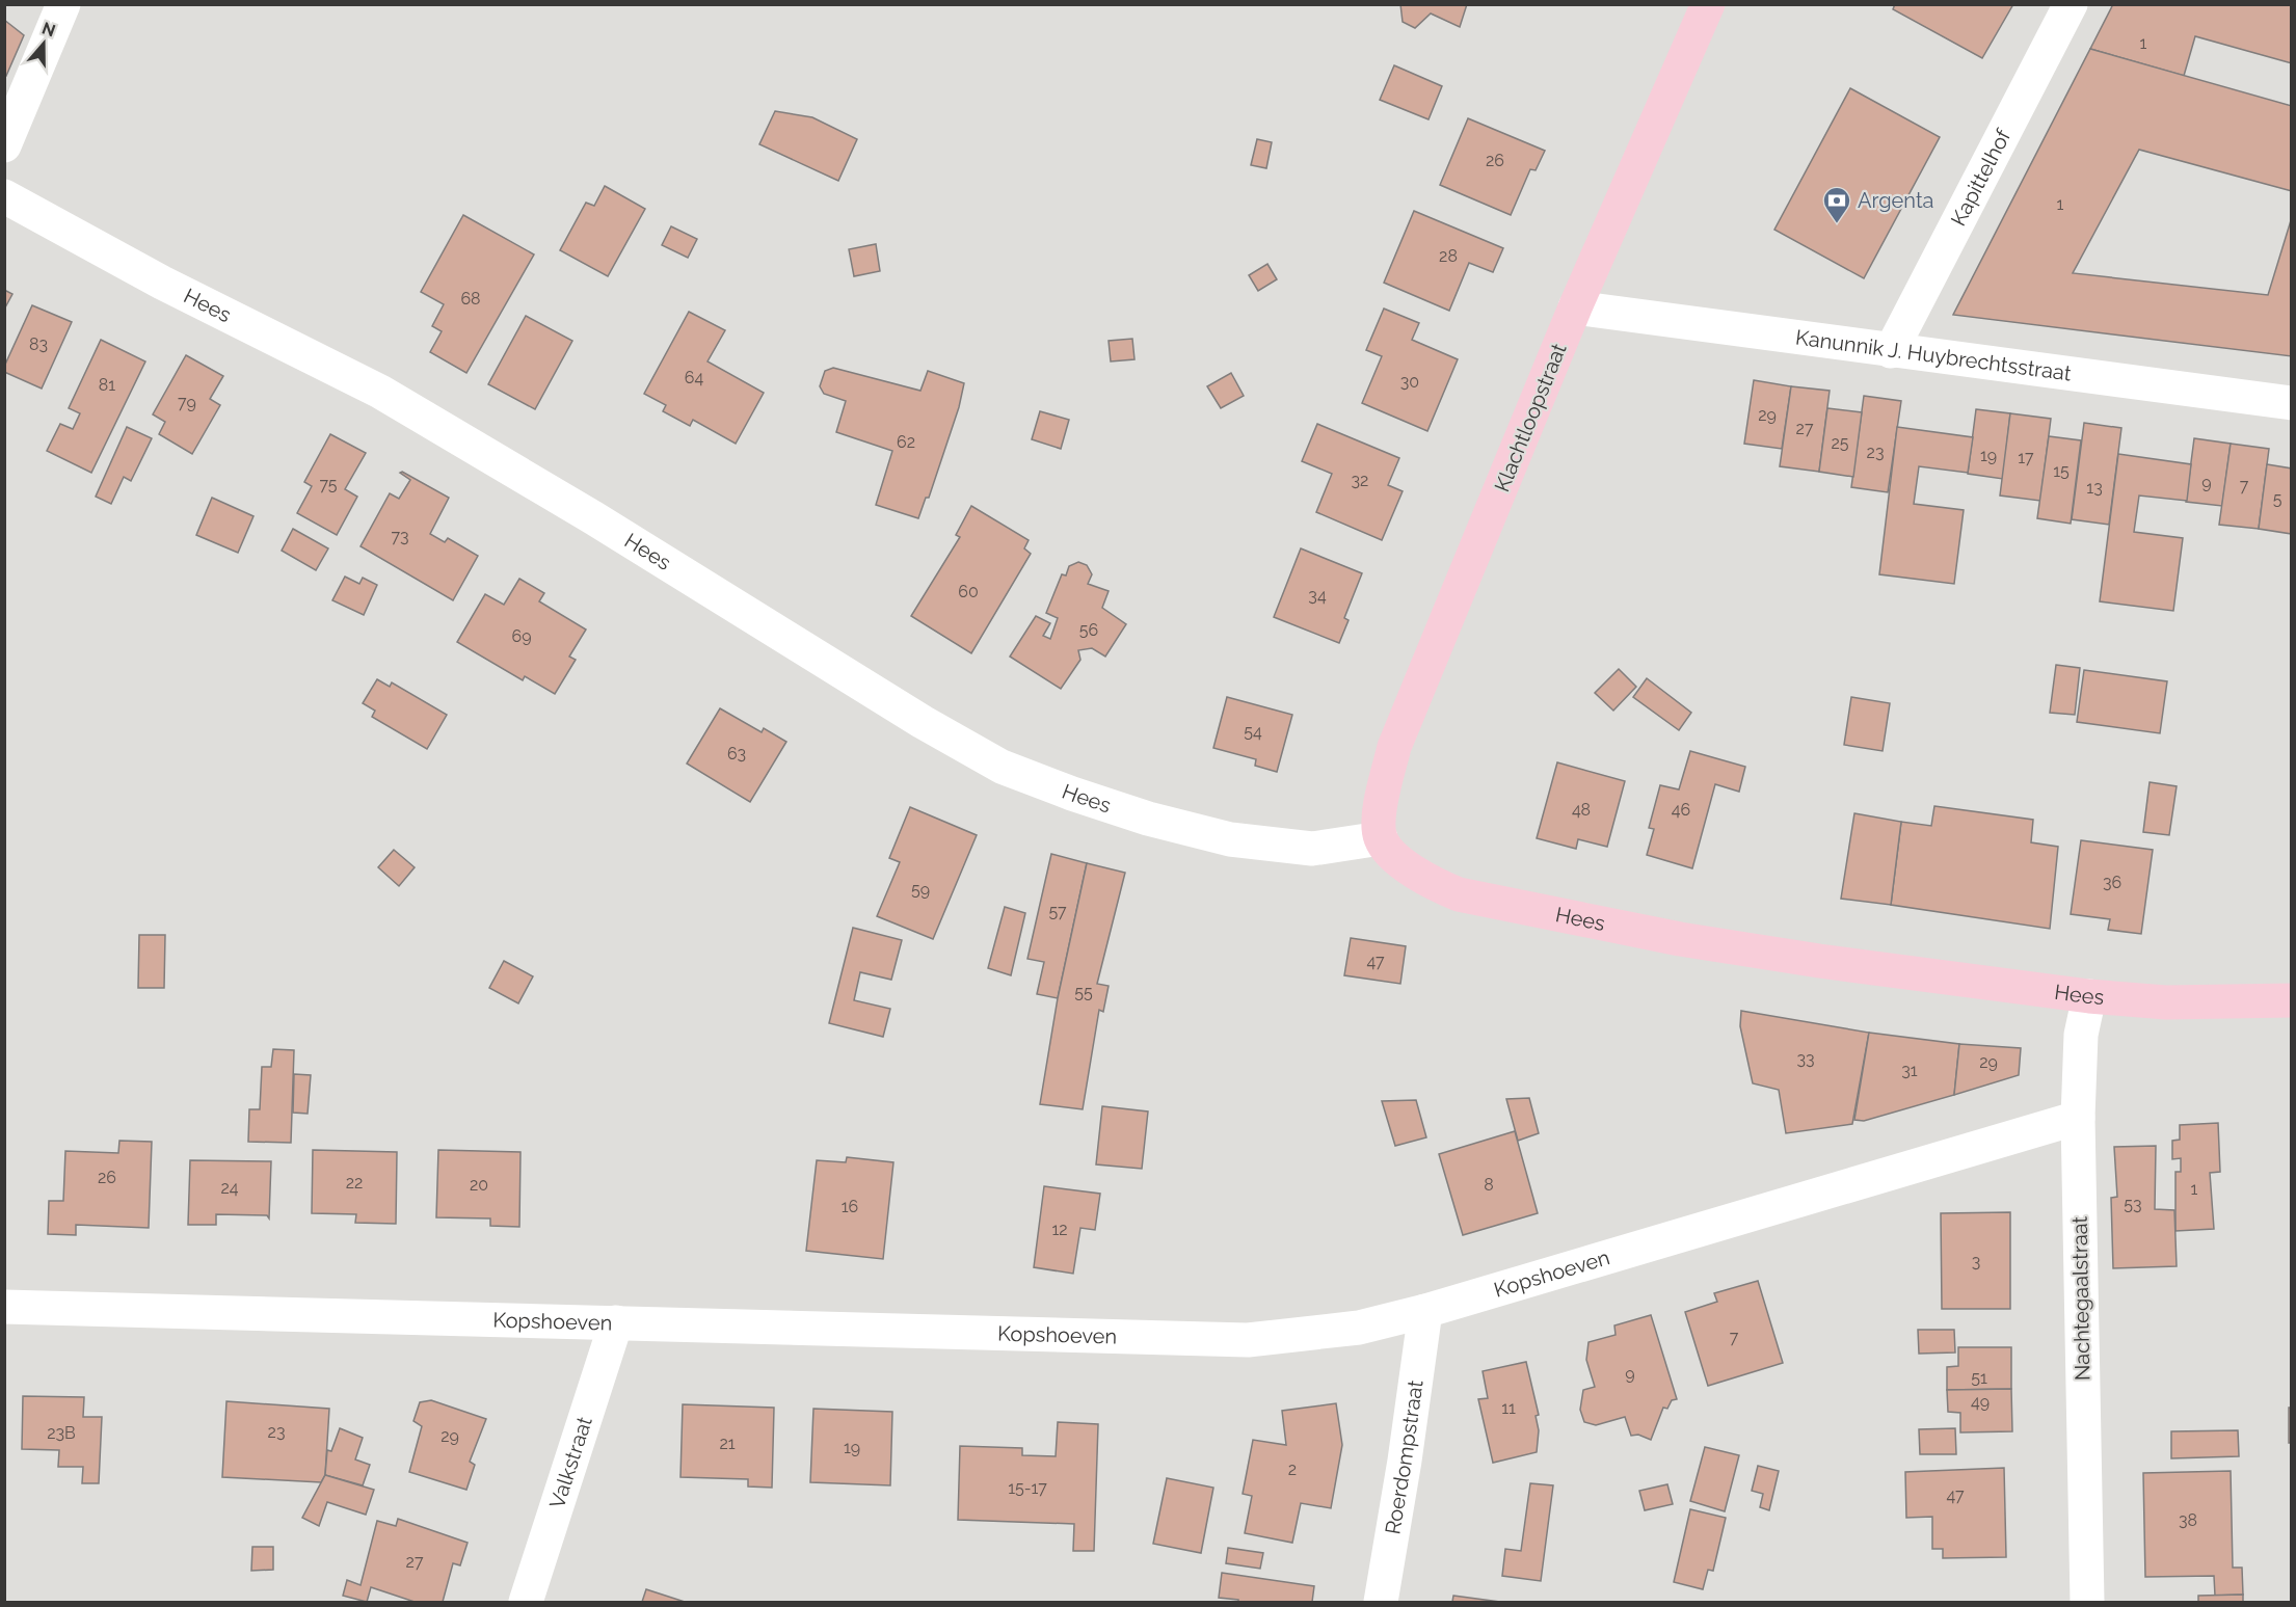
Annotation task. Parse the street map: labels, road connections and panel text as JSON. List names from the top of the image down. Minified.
{"streets":{"main road":["Hees","Klachtloopstraat"],"street":["Kapittelhof","Kanunnik J. Huybrechtsstraat","Kopshoeven","Nachtegaalstraat","Roerdompstraat","Valkstraat"]},"crossings":[["Kapittelhof","Kanunnik J. Huybrechtsstraat"],["Hees","Klachtloopstraat"],["Hees","Nachtegaalstraat"],["Kanunnik J. Huybrechtsstraat","Klachtloopstraat"],["Kopshoeven","Nachtegaalstraat"],["Kopshoeven","Roerdompstraat"],["Kopshoeven","Valkstraat"]],"places":{"bank":["Argenta"]},"house_numbers":["1","26","1","28","68","83","64","30","81","79","29","27","62","25","23","19","17","15","32","9","75","7","13","5","73","60","34","56","69","54","63","48","46","36","59","57","47","55","33","29","31","26","22","20","8","24","1","53","16","12","3","7","9","51","49","11","23","23B","29","21","19","2","15-17","47","38","27"],"north":"top"}
